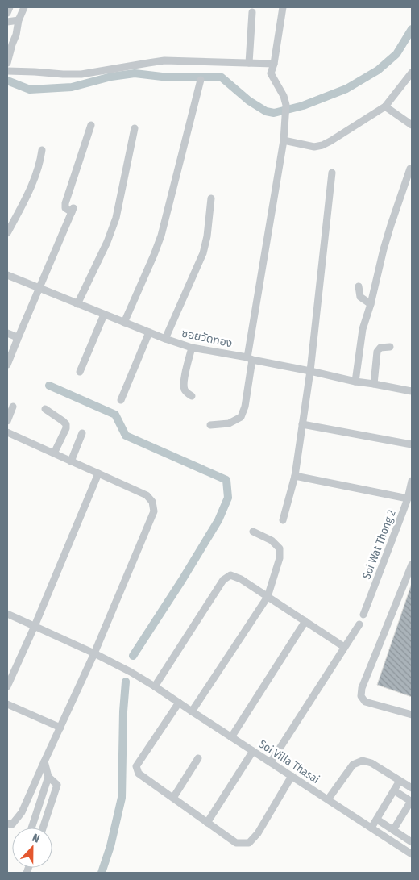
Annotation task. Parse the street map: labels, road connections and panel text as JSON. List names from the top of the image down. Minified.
{"streets":{"street":["ซอยวัดทอง","Soi Wat Thong 2","Soi Villa Thasai"]},"north":"top"}
